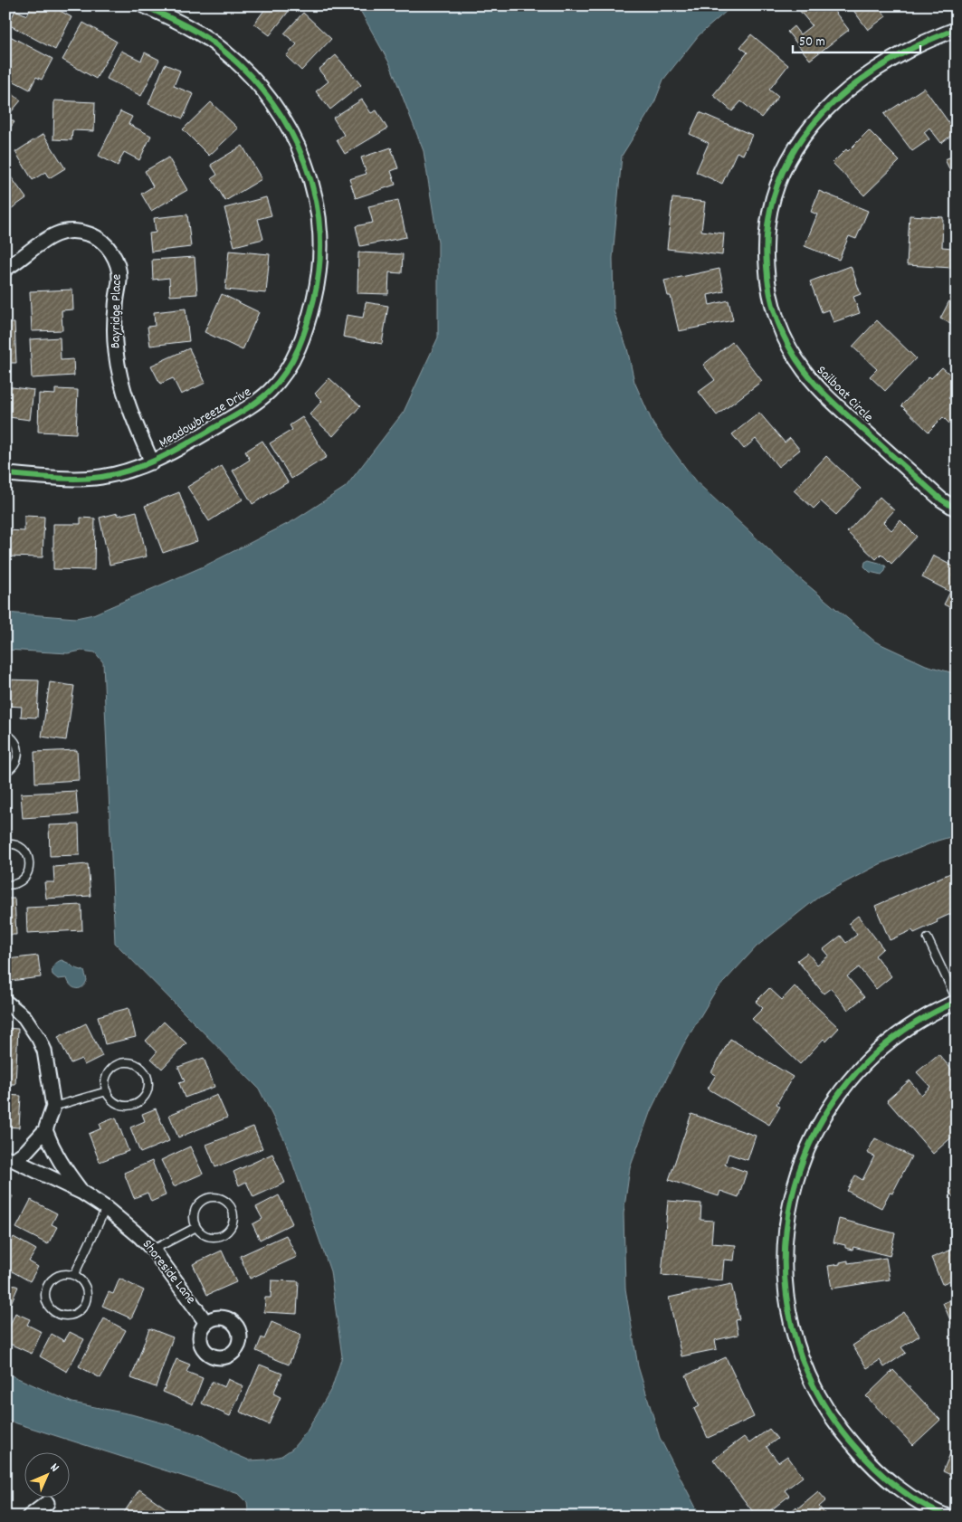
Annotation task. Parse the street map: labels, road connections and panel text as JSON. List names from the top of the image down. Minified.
{"streets":{"street":["Bayridge Place","Sailboat Circle","Meadowbreeze Drive","Shoreside Lane"]},"crossings":[["Bayridge Place","Meadowbreeze Drive"]],"scale_bar":"50 m","north":"top right"}
